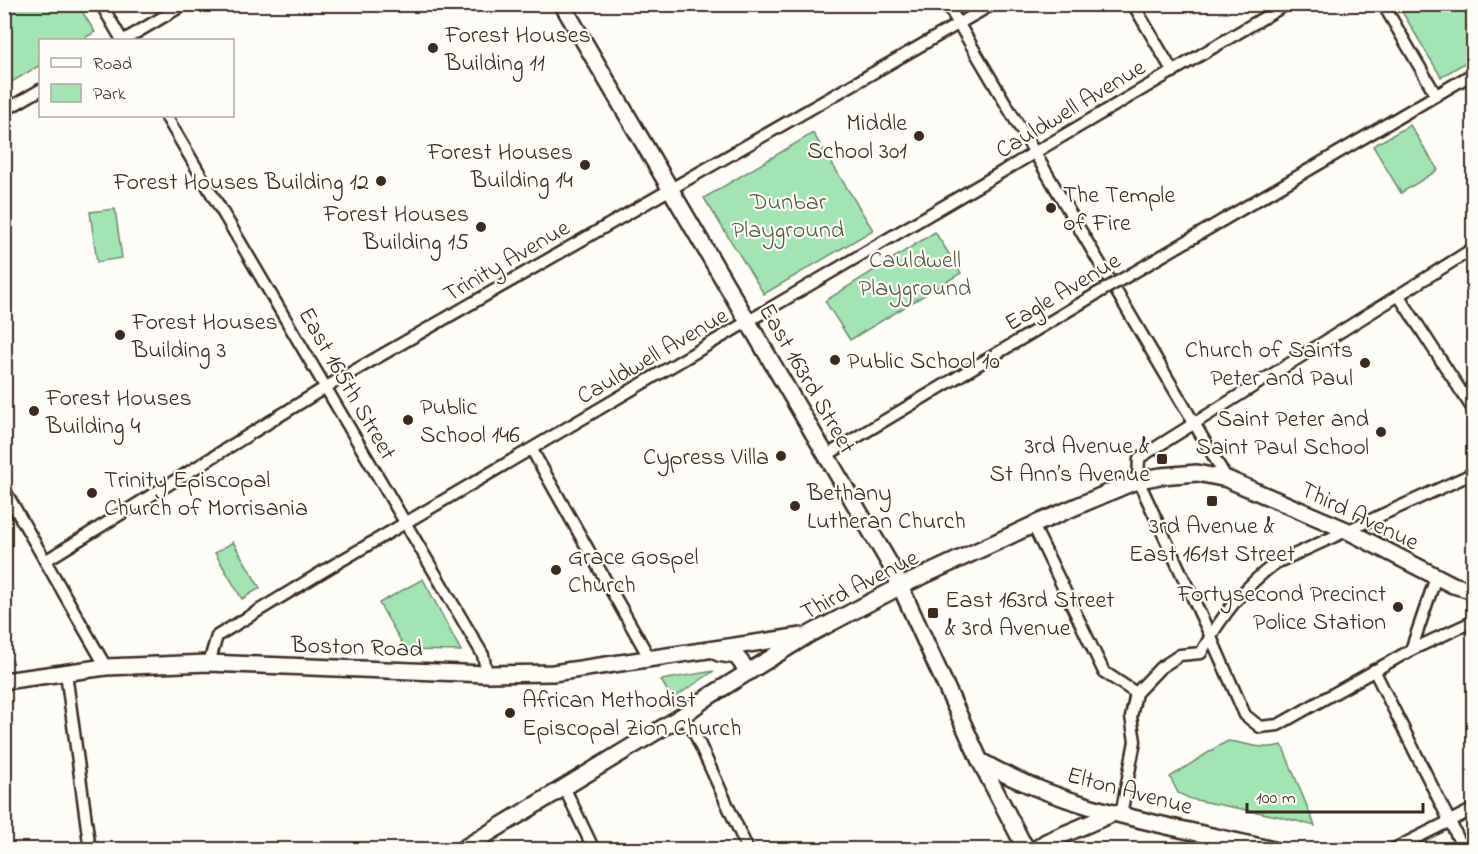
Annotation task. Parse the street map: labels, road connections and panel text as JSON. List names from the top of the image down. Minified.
{"streets":{"main road":["East 163rd Street","Third Avenue","Boston Road","Elton Avenue"],"street":["Cauldwell Avenue","Trinity Avenue","Eagle Avenue","East 165th Street"]},"crossings":[["Cauldwell Avenue","East 163rd Street"],["Cauldwell Avenue","East 165th Street"],["Cauldwell Avenue","Boston Road"],["Trinity Avenue","East 163rd Street"],["Trinity Avenue","East 165th Street"],["Eagle Avenue","East 163rd Street"],["East 163rd Street","Third Avenue"],["East 163rd Street","Elton Avenue"],["East 165th Street","Boston Road"],["Third Avenue","Boston Road"]],"parks":["Dunbar Playground","Cauldwell Playground"],"places":{"other":["Forest Houses Building 11","Middle School 301","Forest Houses Building 14","Forest Houses Building 12","The Temple of Fire","Forest Houses Building 15","Forest Houses Building 3","Public School 10","Church of Saints Peter and Paul","Forest Houses Building 4","Public School 146","Saint Peter and Saint Paul School","Cypress Villa","Trinity Episcopal Church of Morrisania","Bethany Lutheran Church","Grace Gospel Church","Fortysecond Precinct Police Station","African Methodist Episcopal Zion Church"],"transit":["3rd Avenue & St Ann’s Avenue","3rd Avenue & East 161st Street","East 163rd Street & 3rd Avenue"]},"legend":["Road","Park"],"scale_bar":"100 m"}
